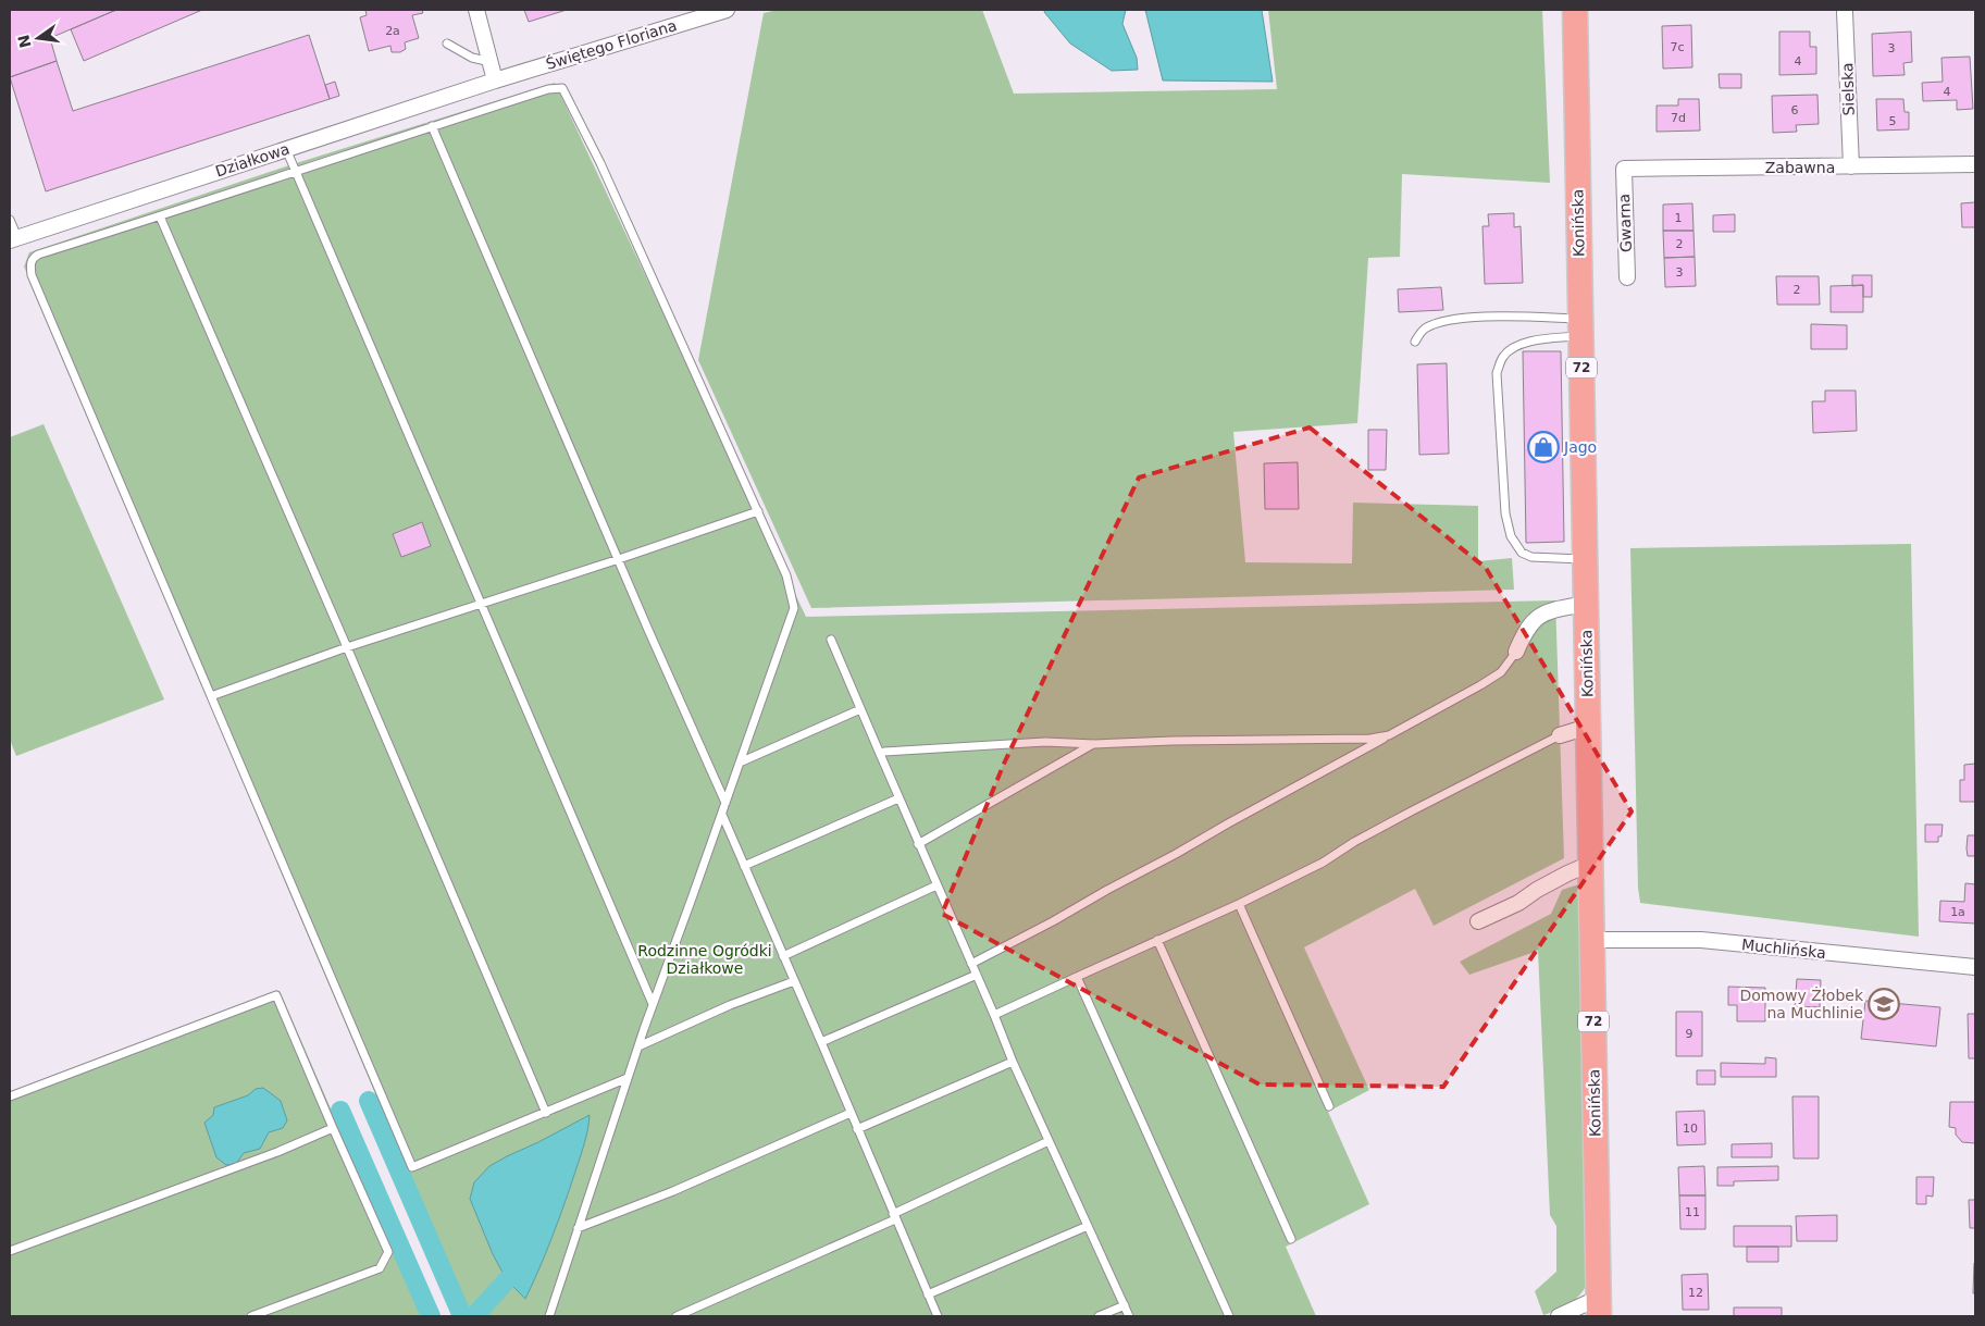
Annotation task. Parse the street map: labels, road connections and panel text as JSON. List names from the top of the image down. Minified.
{"streets":{"main road":["Konińska","72"],"street":["Świętego Floriana","Sielska","Działkowa","Zabawna","Gwarna","Muchlińska"]},"crossings":[["Świętego Floriana","Działkowa"],["Sielska","Zabawna"],["Zabawna","Gwarna"],["Konińska","Muchlińska"]],"parks":["Rodzinne Ogródki Działkowe"],"places":{"shop":["Jago"],"school or university":["Domowy Żłobek na Muchlinie"]},"house_numbers":["2a","7c","3","4","4","6","7d","5","1","2","3","2","1a","9","10","11","12"],"north":"left"}
